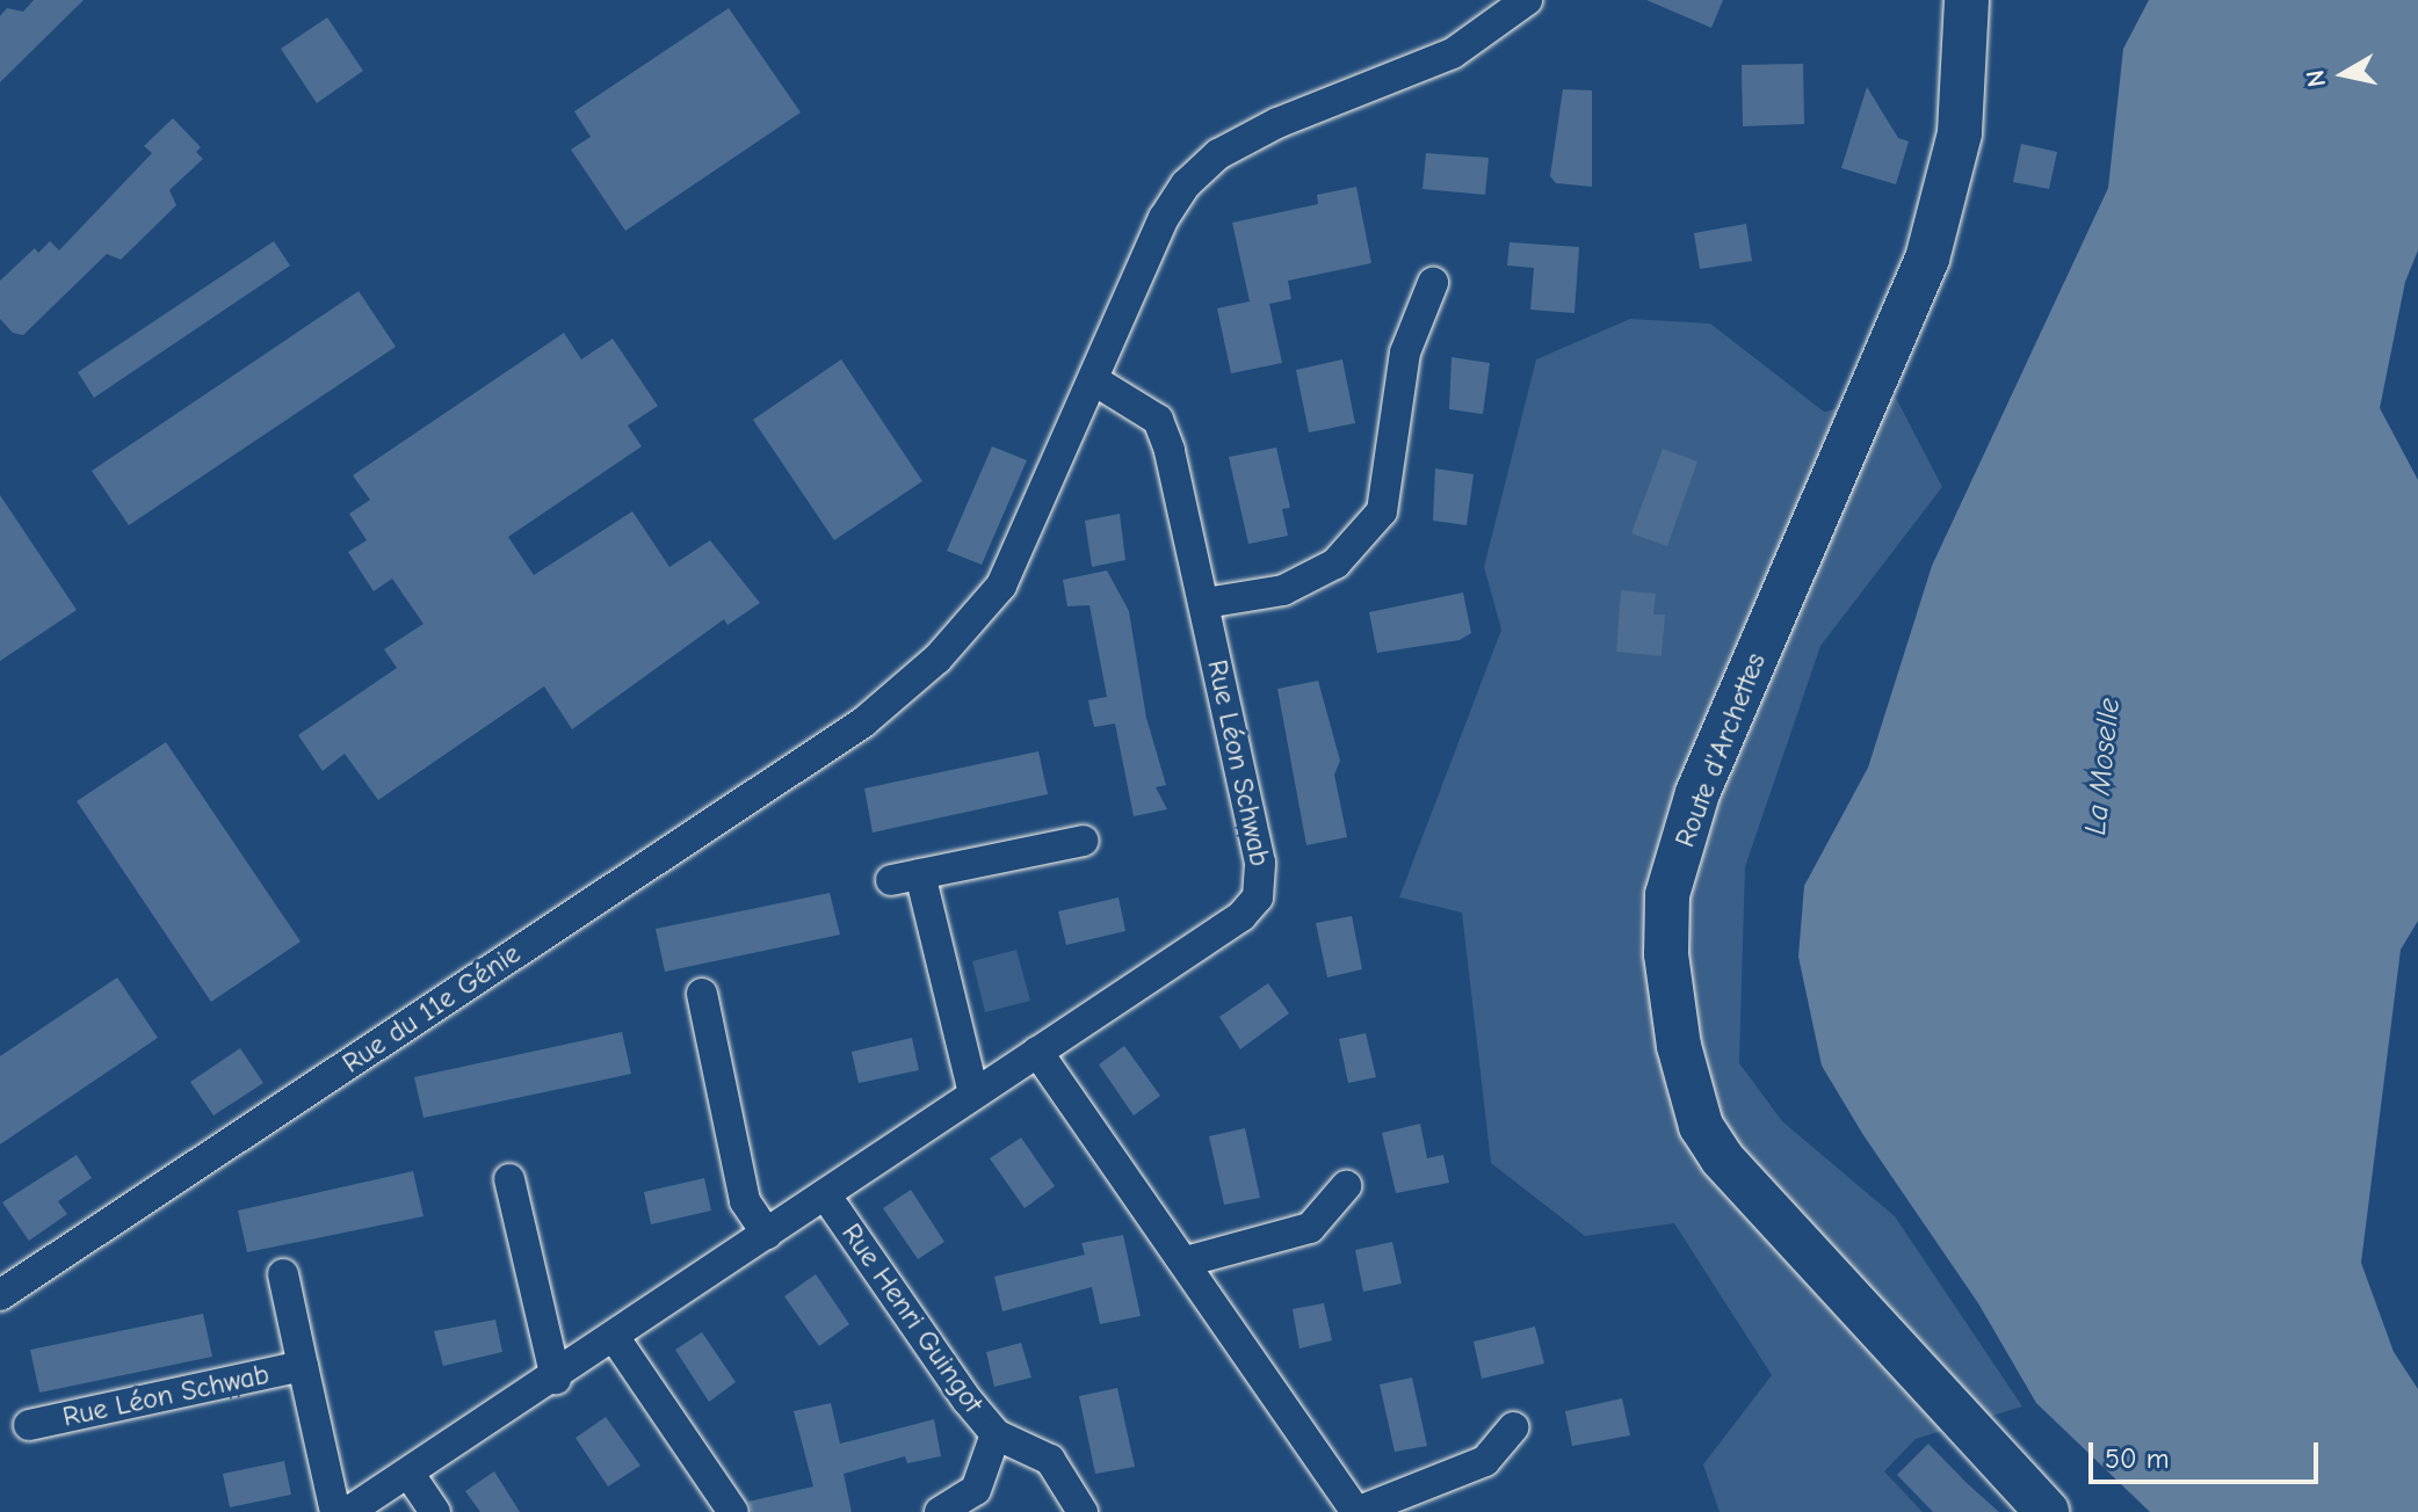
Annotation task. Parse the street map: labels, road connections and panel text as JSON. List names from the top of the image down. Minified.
{"streets":{"street":["Route d'Archettes","Rue Léon Schwab","Rue du 11e Génie","Rue Henri Guingot"]},"crossings":[["Rue Léon Schwab","Rue du 11e Génie"],["Rue Léon Schwab","Rue Henri Guingot"]],"water":["La Moselle"],"scale_bar":"50 m","north":"left"}
